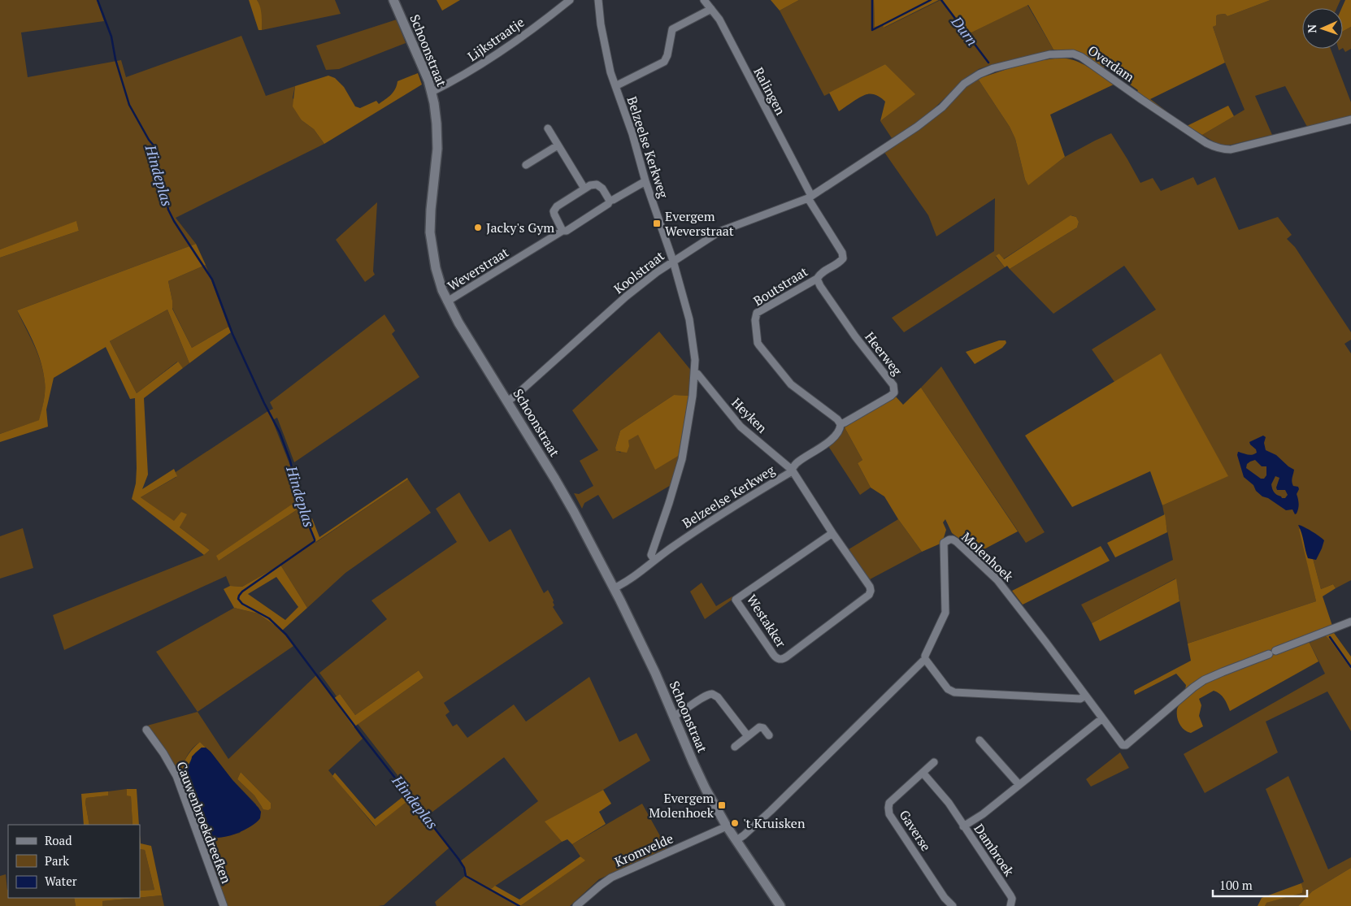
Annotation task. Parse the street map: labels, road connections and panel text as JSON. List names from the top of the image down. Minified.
{"streets":{"street":["Lijkstraatje","Schoonstraat","Overdam","Ralingen","Belzeelse Kerkweg","Weverstraat","Koolstraat","Boutstraat","Heerweg","Heyken","Molenhoek","Westakker","Cauwenbroekdreefken","Gaverse","Kromvelde","Dambroek"]},"crossings":[["Lijkstraatje","Schoonstraat"],["Schoonstraat","Belzeelse Kerkweg"],["Schoonstraat","Weverstraat"],["Schoonstraat","Koolstraat"],["Schoonstraat","Molenhoek"],["Schoonstraat","Kromvelde"],["Overdam","Ralingen"],["Overdam","Koolstraat"],["Overdam","Boutstraat"],["Ralingen","Koolstraat"],["Ralingen","Boutstraat"],["Belzeelse Kerkweg","Weverstraat"],["Belzeelse Kerkweg","Koolstraat"],["Belzeelse Kerkweg","Heyken"],["Belzeelse Kerkweg","Westakker"],["Koolstraat","Boutstraat"],["Boutstraat","Heerweg"],["Molenhoek","Dambroek"]],"water":["Durn","Hindeplas"],"places":{"transit":["Evergem Weverstraat","Evergem Molenhoek"],"other":["Jacky's Gym","'t Kruisken"]},"legend":["Road","Park","Water"],"scale_bar":"100 m","north":"left"}
